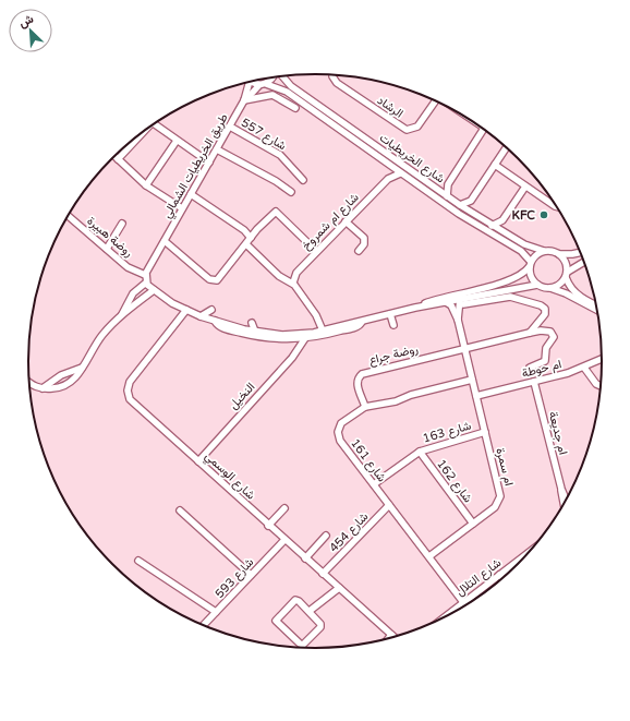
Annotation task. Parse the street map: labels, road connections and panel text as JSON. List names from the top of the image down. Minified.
{"streets":{"street":["الرشاد","شارع 557","شارع الخريطيات","طريق الخريطيات الشمالي","شارع ام شمروخ","روضة هبيرة","روضة جراع","ام حوطة","النخيل","شارع 163","ام جديعة","شارع 161","ام سمرة","شارع الوسمي","شارع 162","شارع 454","شارع التلال","شارع 593"]},"crossings":[["شارع 557","طريق الخريطيات الشمالي"],["شارع الخريطيات","طريق الخريطيات الشمالي"],["شارع الخريطيات","شارع ام شمروخ"],["طريق الخريطيات الشمالي","روضة هبيرة"],["روضة جراع","شارع 161"],["روضة جراع","ام سمرة"],["ام حوطة","ام جديعة"],["ام حوطة","ام سمرة"],["النخيل","شارع الوسمي"],["شارع 163","شارع 161"],["شارع 163","ام سمرة"],["شارع 163","شارع 162"],["شارع 161","ام سمرة"],["شارع 161","شارع 454"],["ام سمرة","شارع 162"],["شارع الوسمي","شارع 454"],["شارع الوسمي","شارع 593"]],"places":["KFC"],"north":"top left"}
